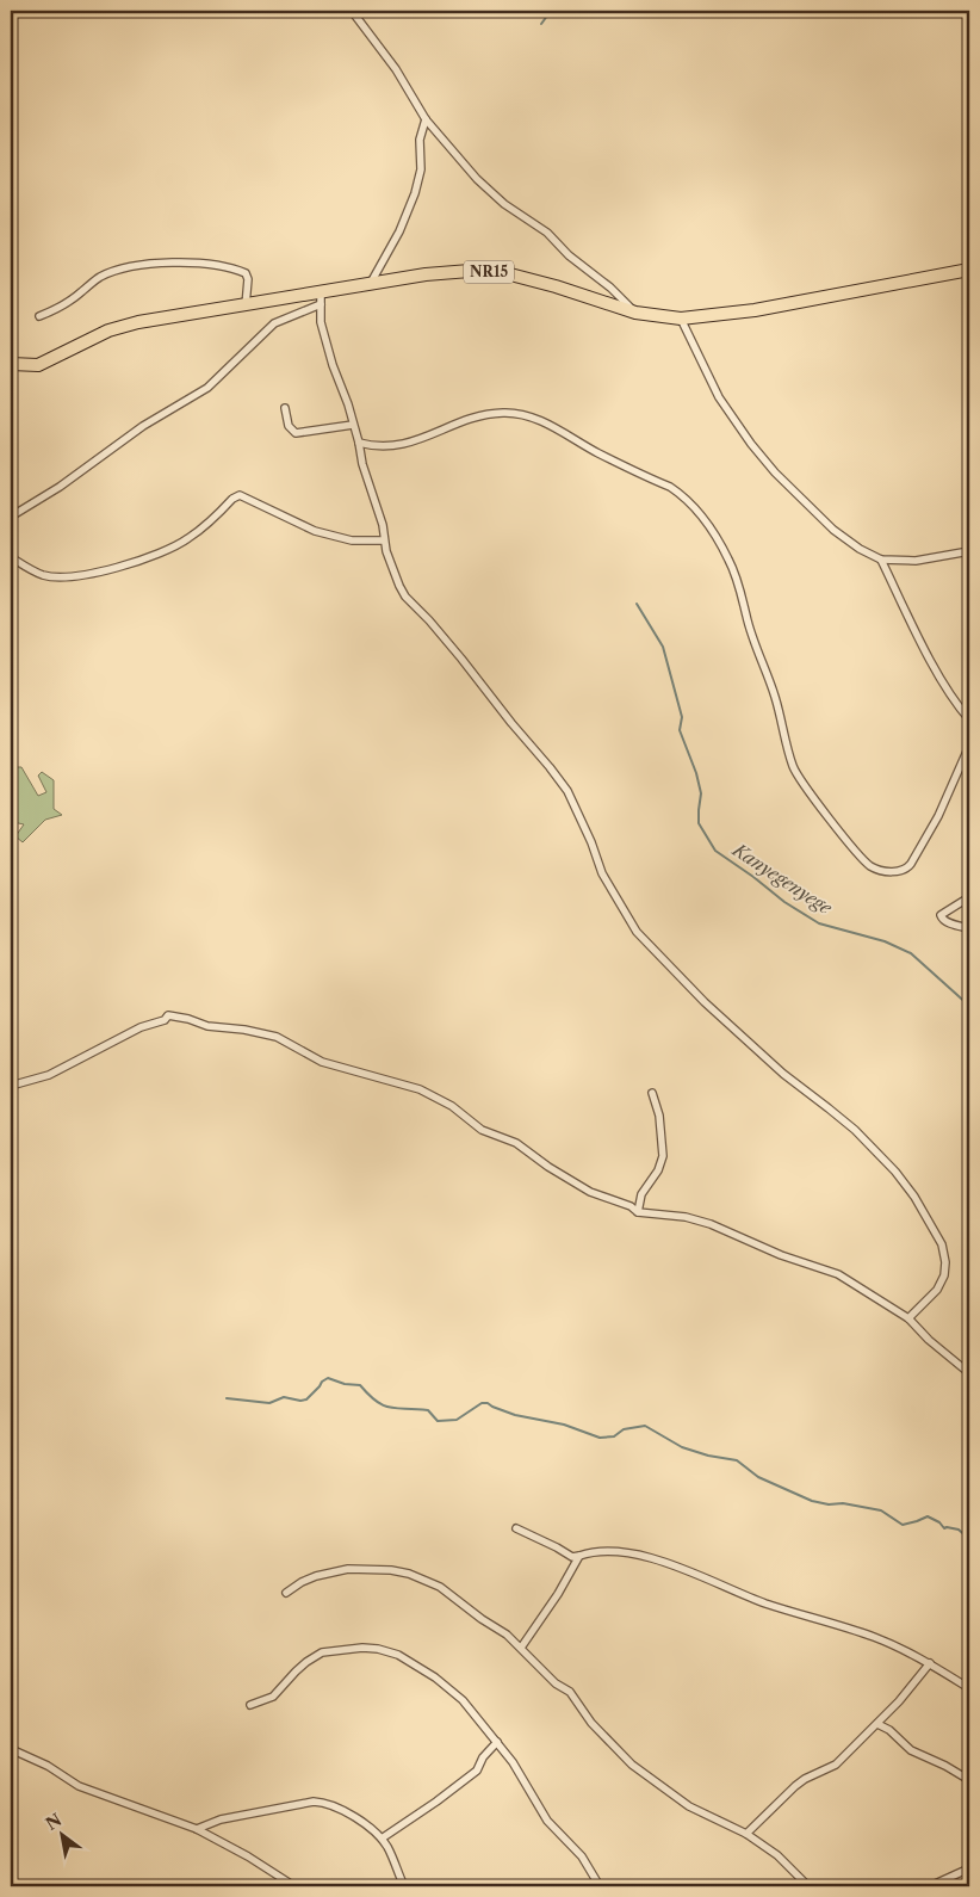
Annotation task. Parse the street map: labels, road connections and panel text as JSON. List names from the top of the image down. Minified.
{"streets":{"highway":["NR15"]},"water":["Kanyegenyege"],"north":"top left"}
